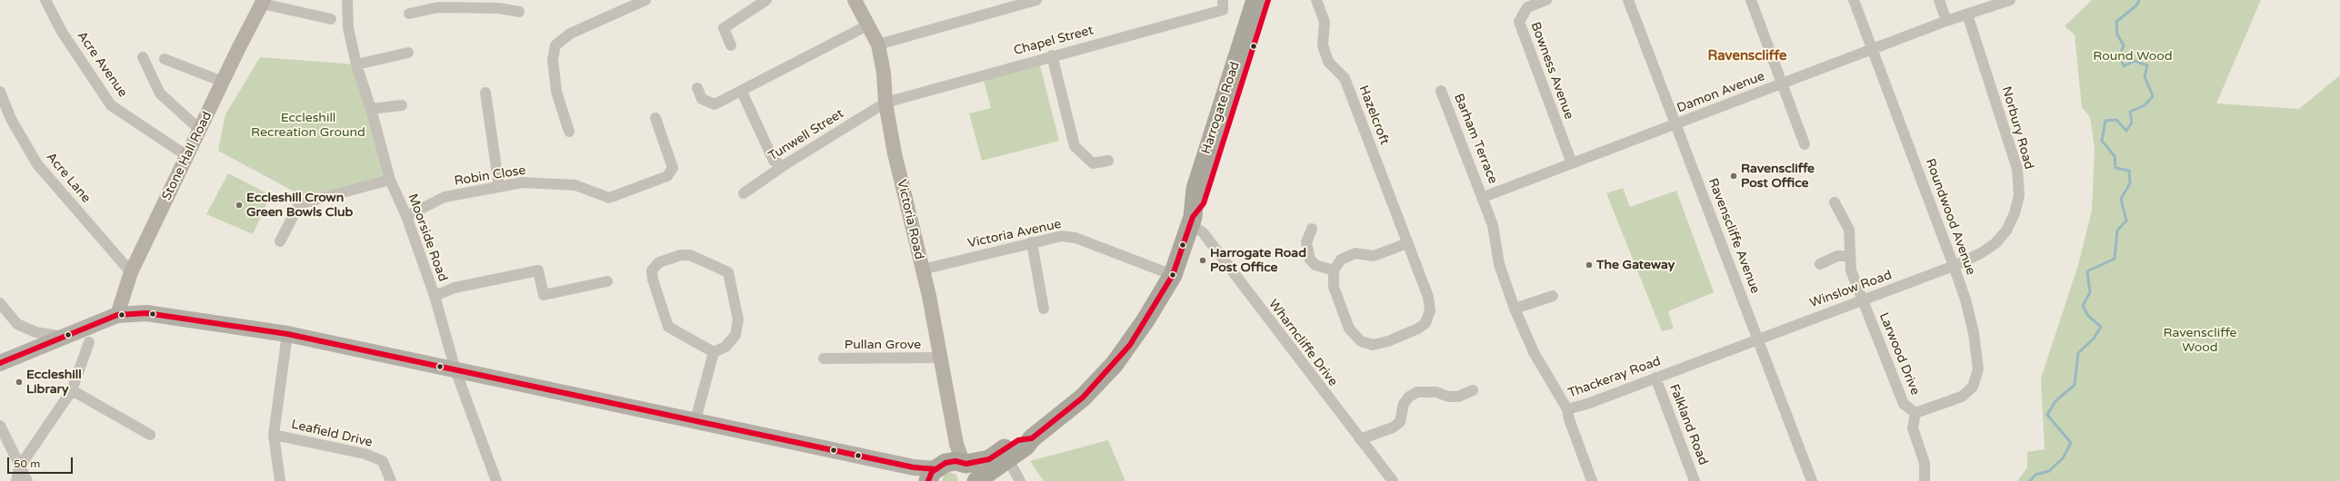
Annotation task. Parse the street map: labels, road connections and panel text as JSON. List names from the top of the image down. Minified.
{"streets":{"highway":["Harrogate Road"],"street":["Chapel Street","Acre Avenue","Bowness Avenue","Damon Avenue","Hazelcroft","Norbury Road","Tunwell Street","Barham Terrace","Stone Hall Road","Robin Close","Acre Lane","Roundwood Avenue","Victoria Road","Victoria Avenue","Ravenscliffe Avenue","Moorside Road","Winslow Road","Wharncliffe Drive","Pullan Grove","Larwood Drive","Thackeray Road","Falkland Road","Leafield Drive"]},"crossings":[["Chapel Street","Tunwell Street"],["Chapel Street","Victoria Road"],["Acre Avenue","Stone Hall Road"],["Bowness Avenue","Damon Avenue"],["Damon Avenue","Norbury Road"],["Damon Avenue","Barham Terrace"],["Damon Avenue","Roundwood Avenue"],["Damon Avenue","Ravenscliffe Avenue"],["Damon Avenue","Thackeray Road"],["Harrogate Road","Victoria Road"],["Harrogate Road","Victoria Avenue"],["Harrogate Road","Wharncliffe Drive"],["Norbury Road","Roundwood Avenue"],["Norbury Road","Winslow Road"],["Tunwell Street","Victoria Road"],["Barham Terrace","Thackeray Road"],["Stone Hall Road","Acre Lane"],["Robin Close","Moorside Road"],["Roundwood Avenue","Winslow Road"],["Roundwood Avenue","Larwood Drive"],["Victoria Road","Victoria Avenue"],["Victoria Road","Pullan Grove"],["Ravenscliffe Avenue","Winslow Road"],["Ravenscliffe Avenue","Thackeray Road"],["Winslow Road","Larwood Drive"],["Winslow Road","Thackeray Road"],["Thackeray Road","Falkland Road"]],"districts":["Ravenscliffe"],"parks":["Round Wood","Eccleshill Recreation Ground","Ravenscliffe Wood"],"places":["Ravenscliffe Post Office","Eccleshill Crown Green Bowls Club","Harrogate Road Post Office","The Gateway","Eccleshill Library"],"scale_bar":"50 m"}
